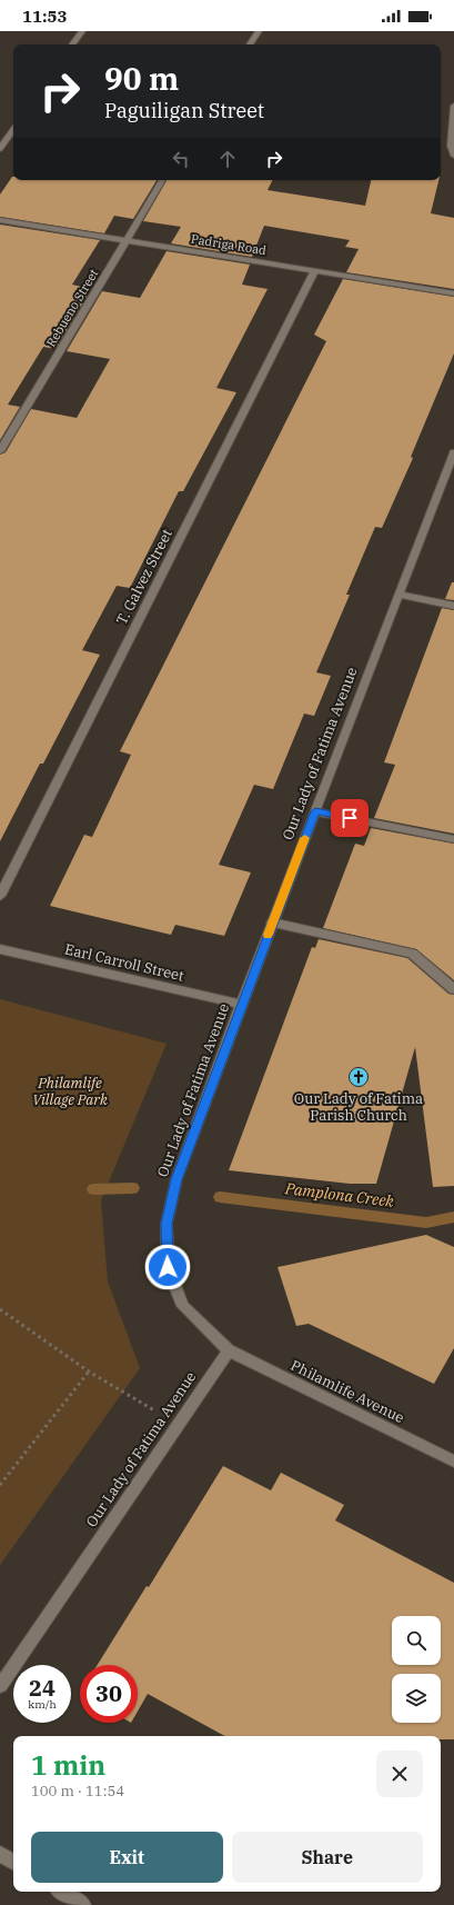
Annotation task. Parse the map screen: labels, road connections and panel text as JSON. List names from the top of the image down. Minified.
{"streets":{"street":["Padriga Road","Rebueno Street","T. Galvez Street","Our Lady of Fatima Avenue","Earl Carroll Street","Philamlife Avenue"]},"crossings":[["Padriga Road","Rebueno Street"],["Padriga Road","T. Galvez Street"],["Our Lady of Fatima Avenue","Earl Carroll Street"],["Our Lady of Fatima Avenue","Philamlife Avenue"]],"water":["Pamplona Creek"],"parks":["Philamlife Village Park"],"places":{"church":["Our Lady of Fatima Parish Church"]},"page":{"status":"11:53","turn":["90 m","Paguiligan Street"],"speed":"24 km/h","limit":"30","heading":["1 min","100 m · 11:54"],"buttons":["Exit","Share"]}}
